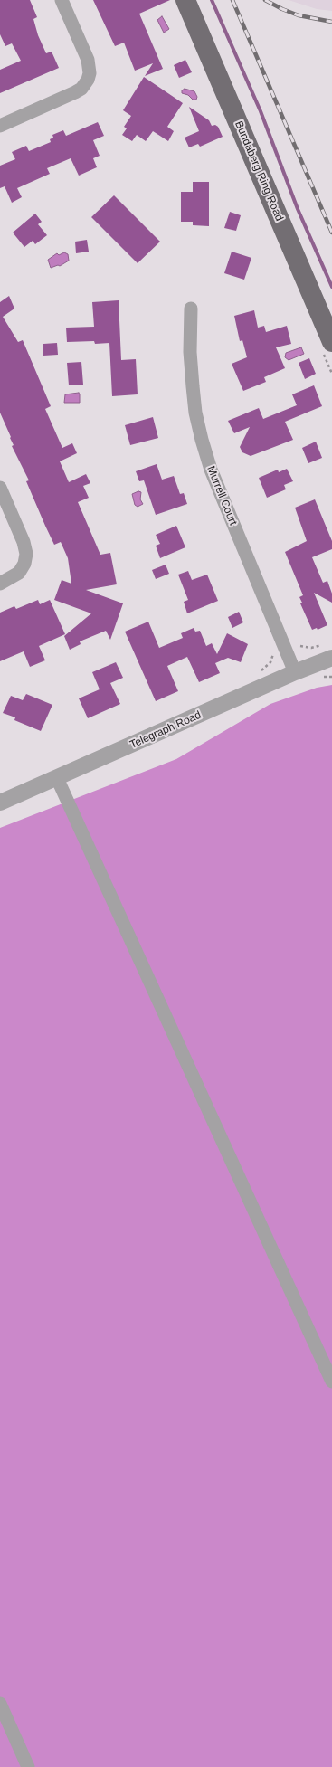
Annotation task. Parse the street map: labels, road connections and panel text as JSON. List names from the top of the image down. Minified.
{"streets":{"main road":["Bundaberg Ring Road"],"street":["Murrell Court","Telegraph Road"]},"crossings":[["Murrell Court","Telegraph Road"]]}
